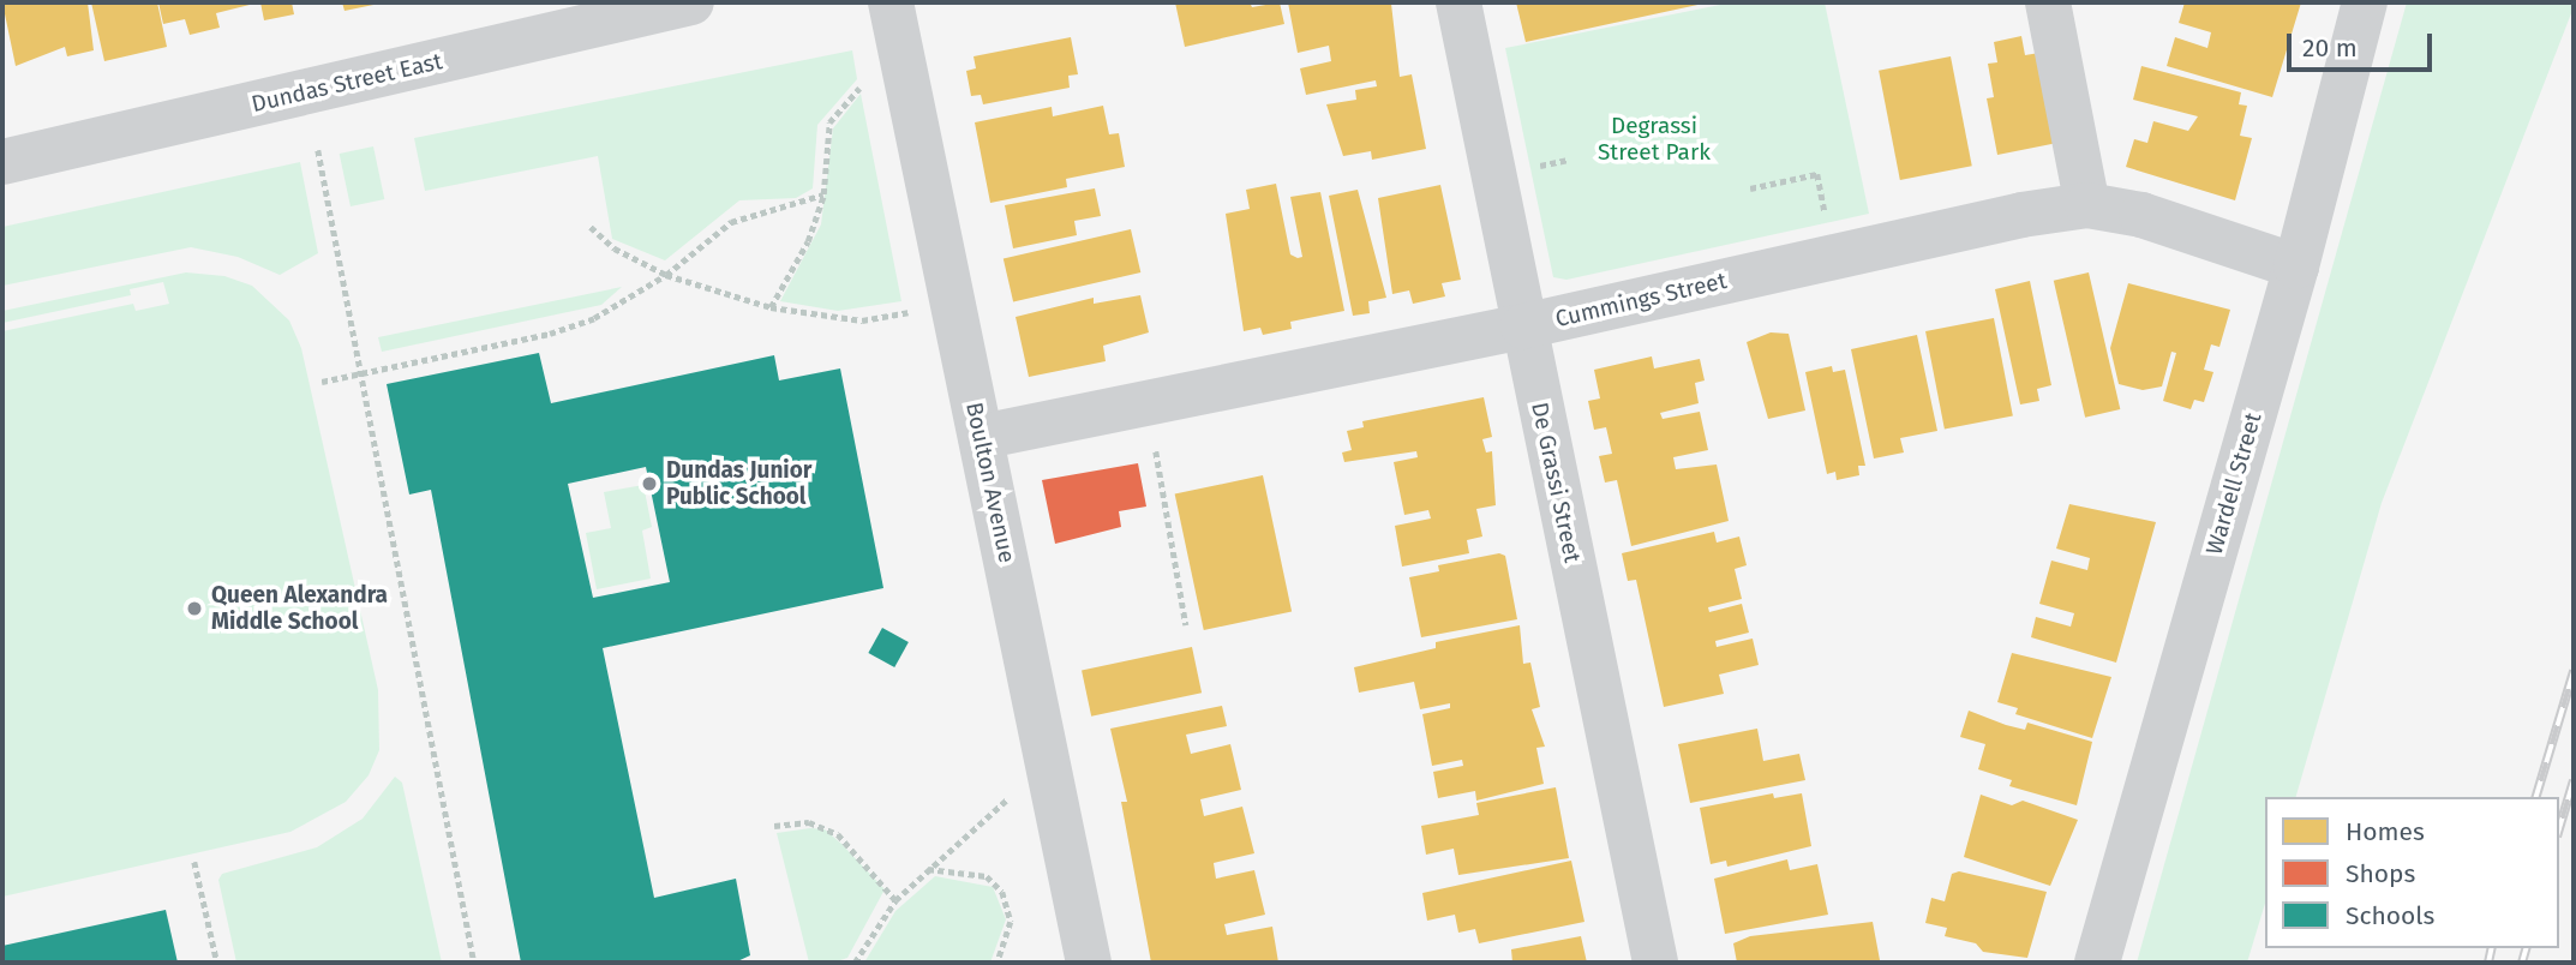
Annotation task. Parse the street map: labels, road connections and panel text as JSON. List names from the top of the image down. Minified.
{"streets":{"street":["Dundas Street East","Cummings Street","Boulton Avenue","De Grassi Street","Wardell Street"]},"crossings":[["Cummings Street","Boulton Avenue"],["Cummings Street","De Grassi Street"],["Cummings Street","Wardell Street"]],"parks":["Degrassi Street Park"],"places":["Dundas Junior Public School","Queen Alexandra Middle School"],"legend":["Homes","Shops","Schools"],"scale_bar":"20 m"}
